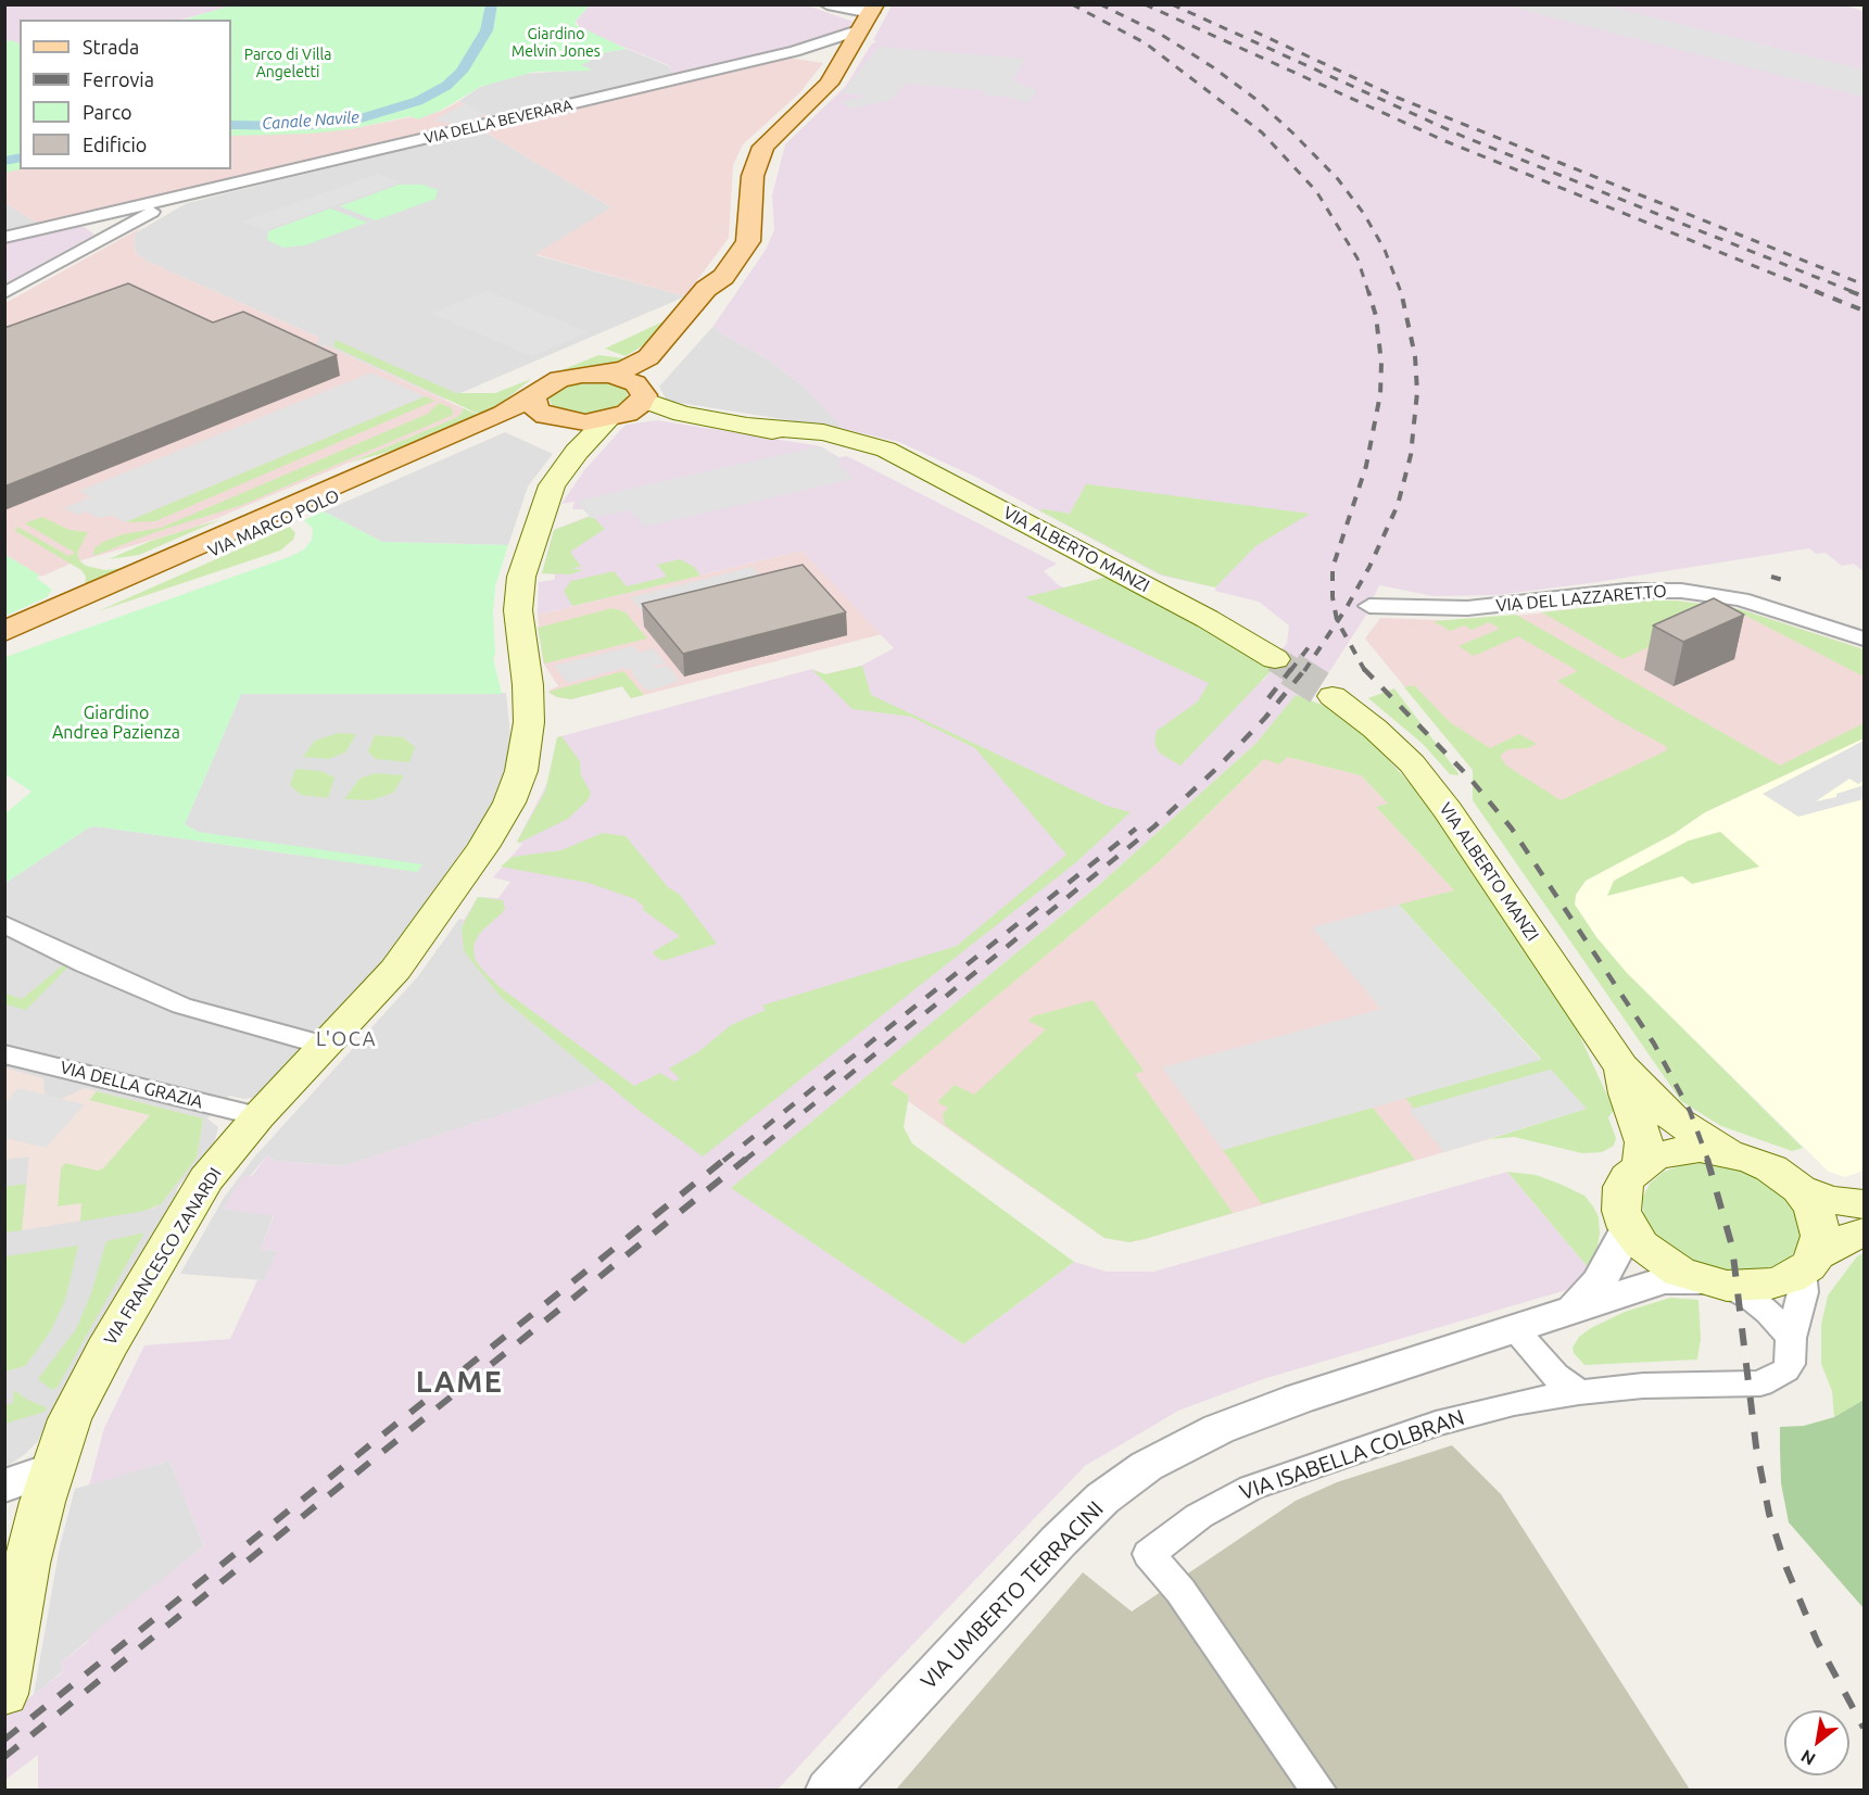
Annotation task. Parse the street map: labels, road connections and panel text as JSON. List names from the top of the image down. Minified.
{"streets":{"main road":["VIA MARCO POLO","VIA ALBERTO MANZI","VIA FRANCESCO ZANARDI"],"street":["VIA DELLA BEVERARA","VIA DEL LAZZARETTO","VIA DELLA GRAZIA","VIA ISABELLA COLBRAN","VIA UMBERTO TERRACINI"]},"crossings":[["VIA ALBERTO MANZI","VIA FRANCESCO ZANARDI"],["VIA ALBERTO MANZI","VIA ISABELLA COLBRAN"],["VIA ALBERTO MANZI","VIA UMBERTO TERRACINI"],["VIA DELLA GRAZIA","VIA FRANCESCO ZANARDI"],["VIA ISABELLA COLBRAN","VIA UMBERTO TERRACINI"]],"districts":["L'OCA","LAME"],"water":["Canale Navile"],"parks":["Giardino Melvin Jones","Parco di Villa Angeletti","Giardino Andrea Pazienza"],"legend":["Strada","Ferrovia","Parco","Edificio"],"north":"bottom left"}
